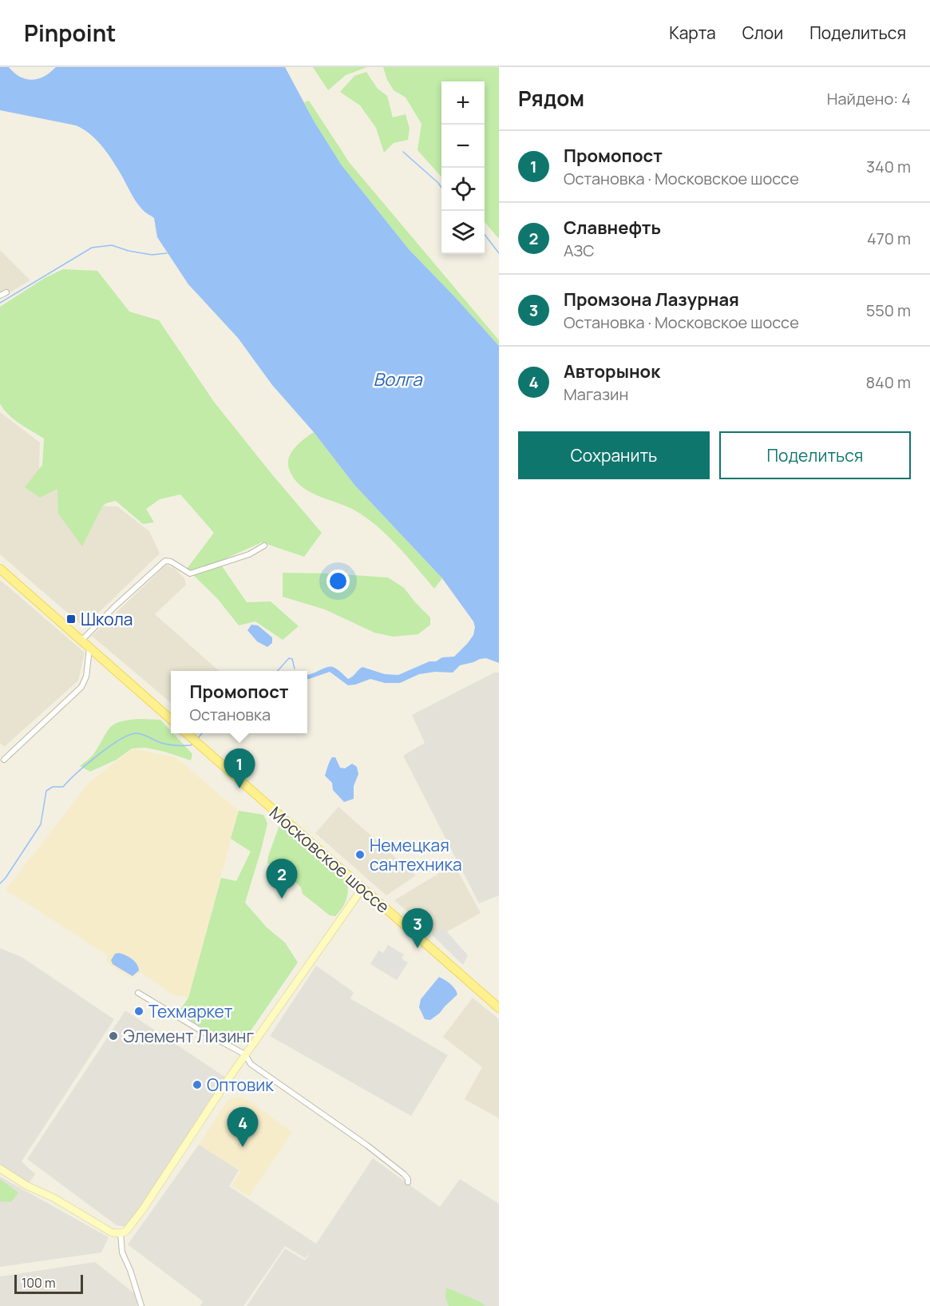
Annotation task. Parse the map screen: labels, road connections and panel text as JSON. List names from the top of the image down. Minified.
{"streets":{"main road":["Московское шоссе"]},"water":["Волга"],"places":{"transit":["Школа"],"other":["Немецкая сантехника","Техмаркет","Элемент Лизинг","Оптовик"]},"scale_bar":"100 m","page":{"header":"Pinpoint","nav":["Карта","Слои","Поделиться"],"heading":["Рядом","Найдено: 4"],"map_buttons":["+","−"],"list":[{"mark":"1","name":"Промопост","note":"Остановка · Московское шоссе","value":"340 m"},{"mark":"2","name":"Славнефть","note":"АЗС","value":"470 m"},{"mark":"3","name":"Промзона Лазурная","note":"Остановка · Московское шоссе","value":"550 m"},{"mark":"4","name":"Авторынок","note":"Магазин","value":"840 m"}],"buttons":["Сохранить","Поделиться"],"popup":["Промопост","Остановка"],"pins":["1","2","3","4"],"scale":"100 m"}}
